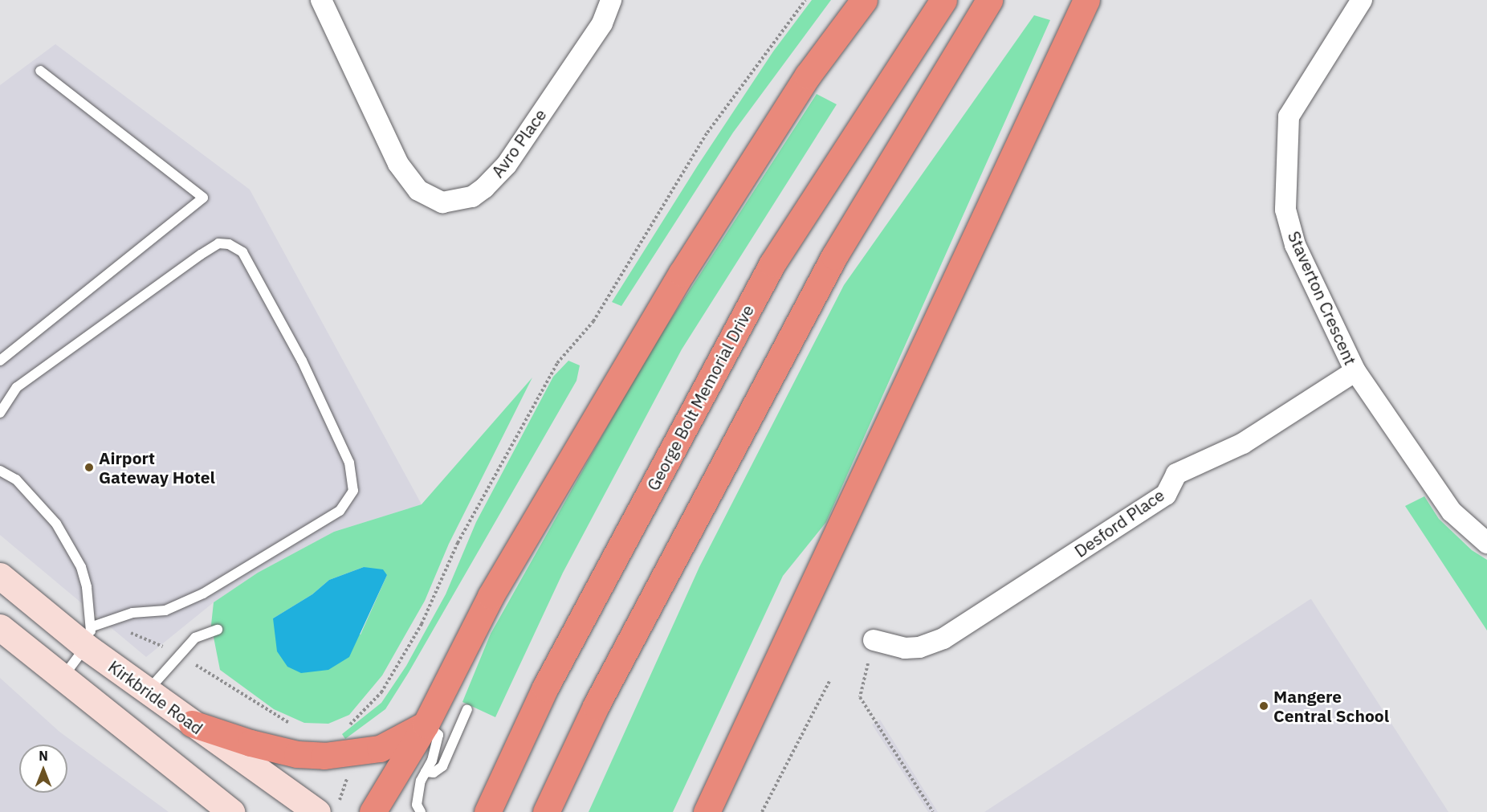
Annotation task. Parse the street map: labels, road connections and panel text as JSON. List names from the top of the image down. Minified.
{"streets":{"highway":["George Bolt Memorial Drive"],"main road":["Kirkbride Road"],"street":["Avro Place","Staverton Crescent","Desford Place"]},"crossings":[["Staverton Crescent","Desford Place"]],"places":["Airport Gateway Hotel","Mangere Central School"],"north":"top"}
